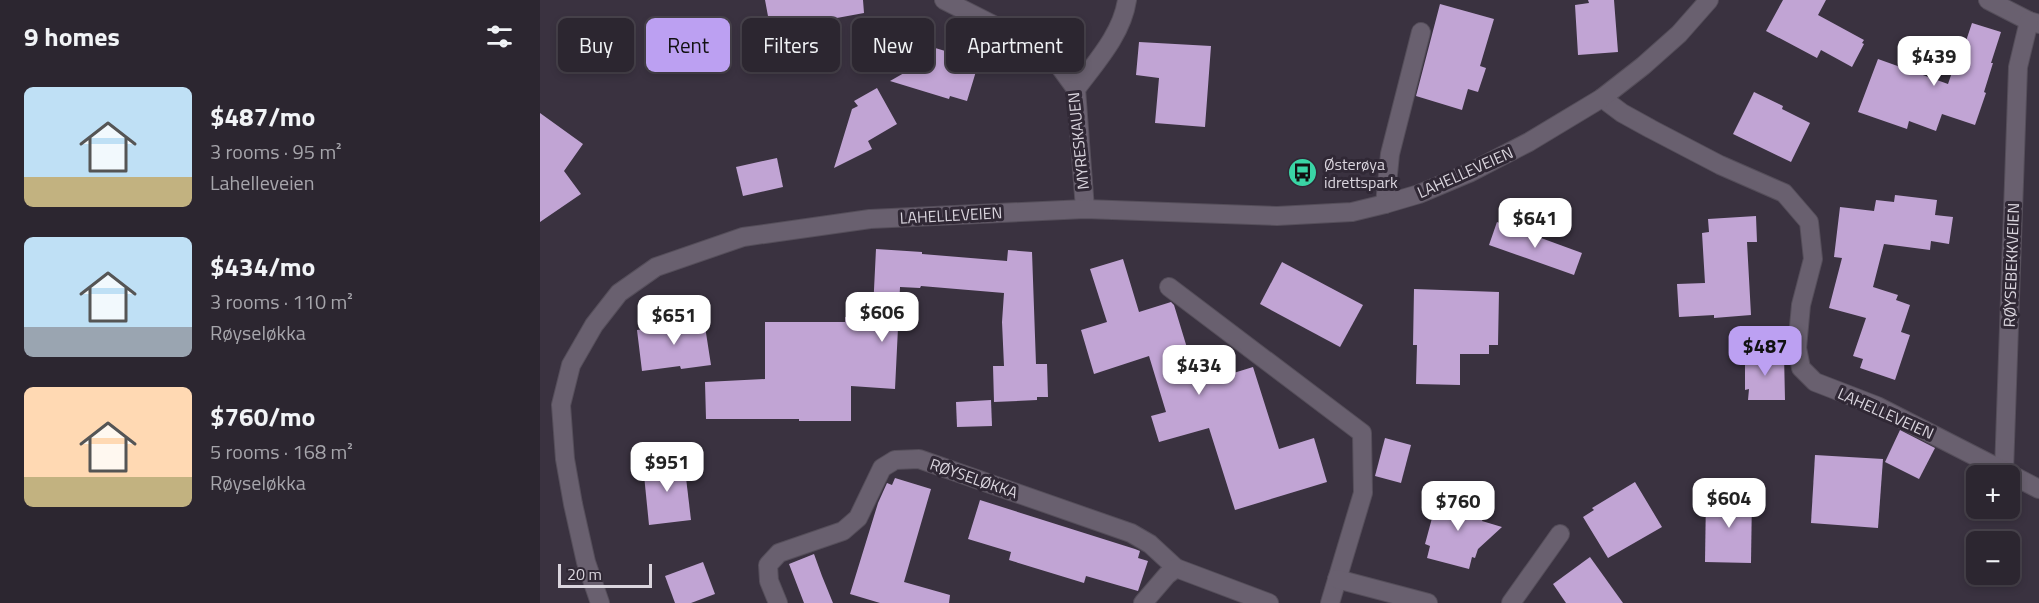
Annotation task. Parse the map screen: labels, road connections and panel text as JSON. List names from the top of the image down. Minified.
{"streets":{"street":["MYRESKAUEN","LAHELLEVEIEN","RØYSEBEKKVEIEN","RØYSELØKKA"]},"crossings":[["MYRESKAUEN","LAHELLEVEIEN"]],"places":{"bus stop":["Østerøya idrettspark"]},"scale_bar":"20 m","page":{"heading":"9 homes","chip":["Buy","Rent","Filters","New","Apartment"],"price":["$439","$641","$606","$651","$487","$434","$951","$604","$760"],"list":[{"name":"$487/mo","note":"3 rooms · 95 m² · Lahelleveien"},{"name":"$434/mo","note":"3 rooms · 110 m² · Røyseløkka"},{"name":"$760/mo","note":"5 rooms · 168 m² · Røyseløkka"}],"map_buttons":["+","−"],"scale":"20 m"}}
